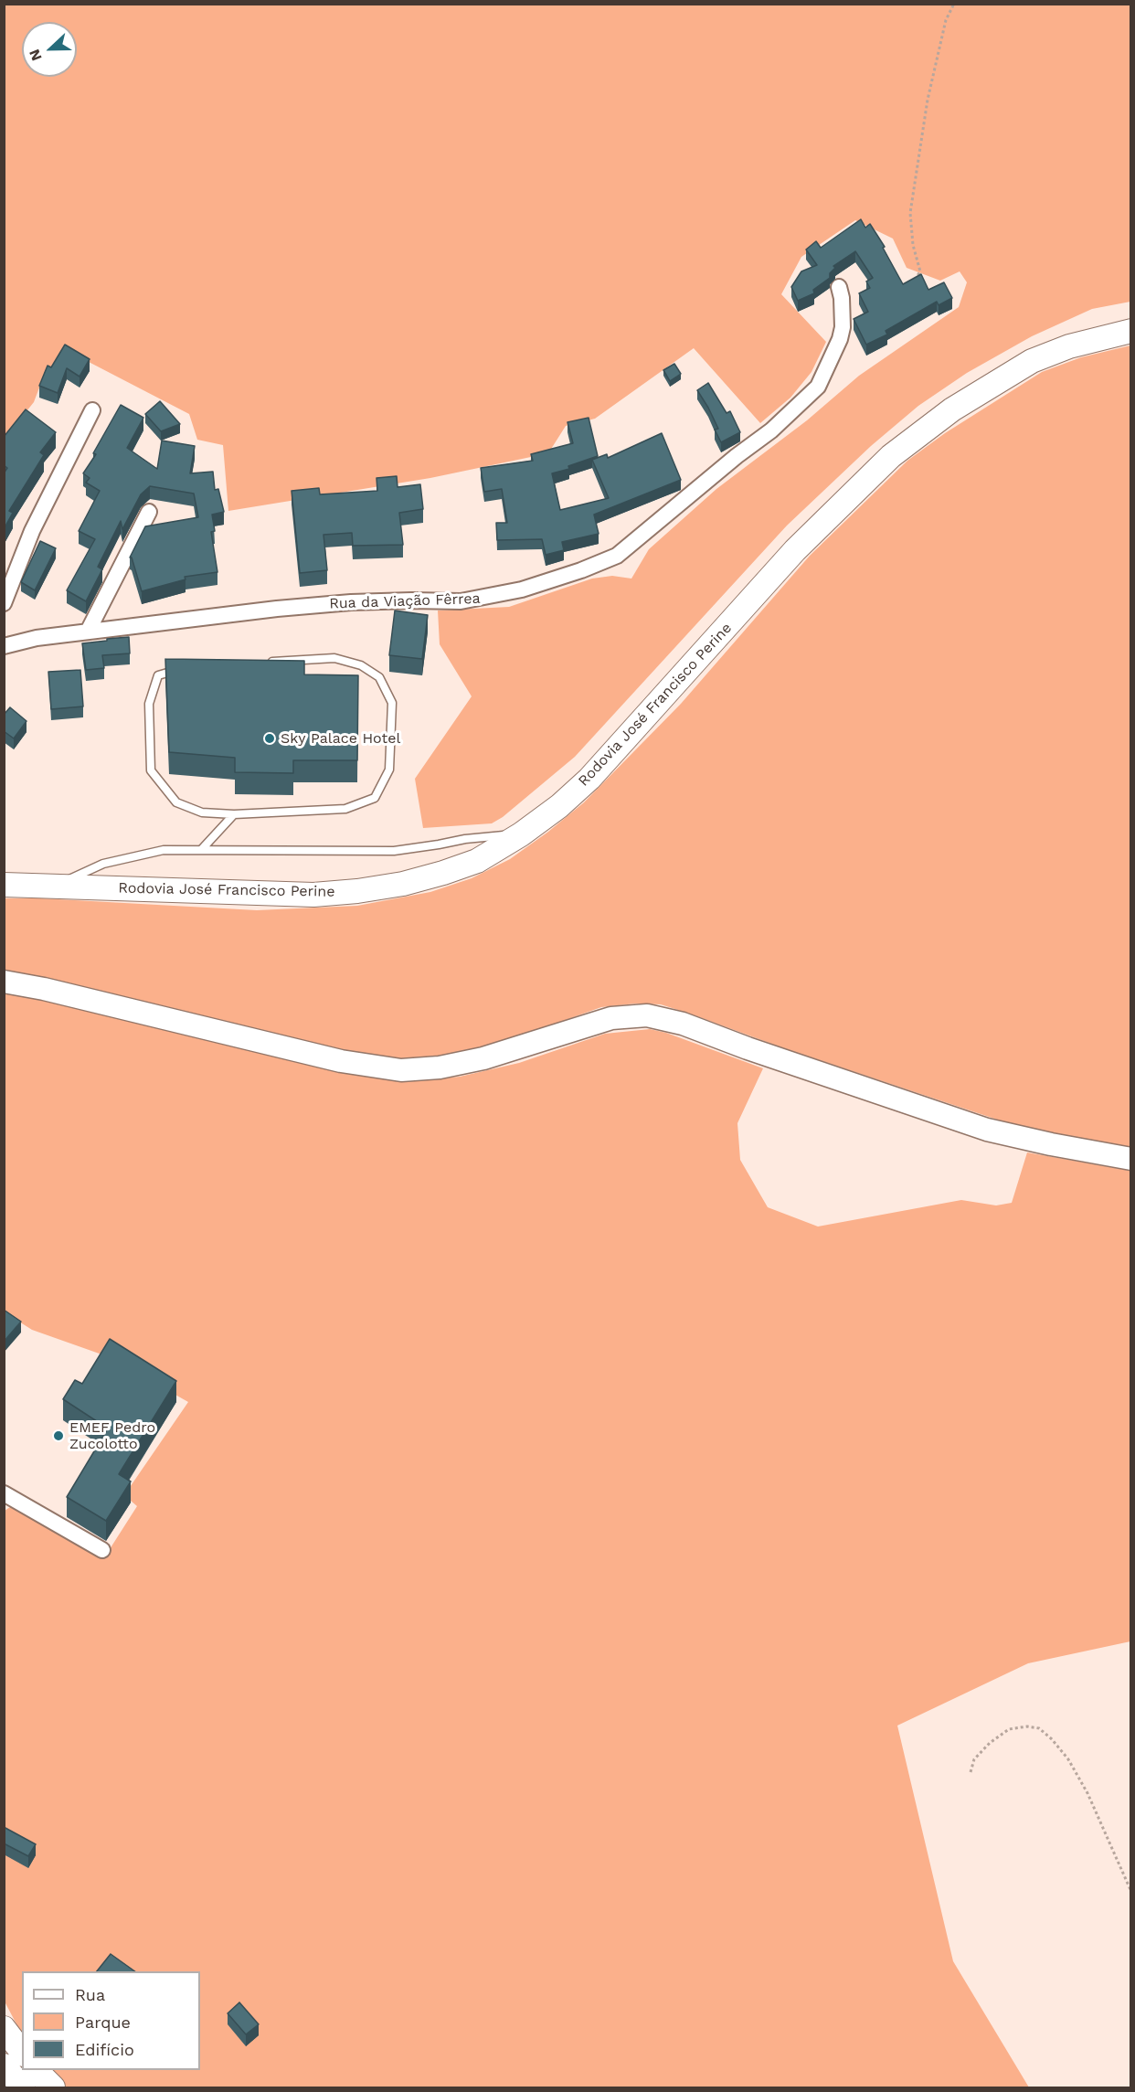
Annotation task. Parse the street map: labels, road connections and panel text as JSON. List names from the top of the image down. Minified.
{"streets":{"main road":["Rodovia José Francisco Perine"],"street":["Rua da Viação Fêrrea"]},"places":["Sky Palace Hotel","EMEF Pedro Zucolotto"],"legend":["Rua","Parque","Edifício"],"north":"left"}
